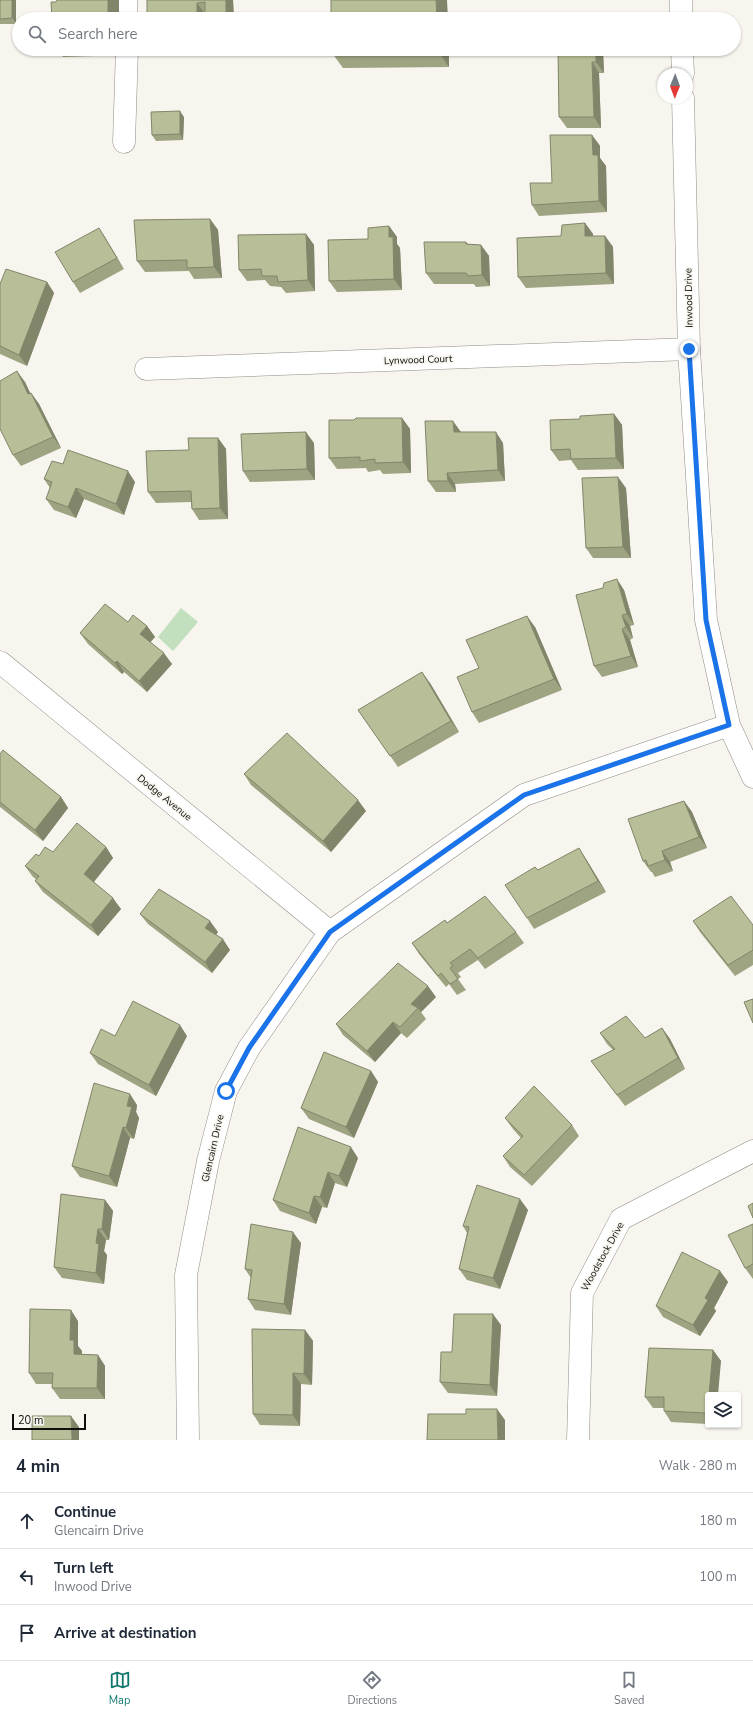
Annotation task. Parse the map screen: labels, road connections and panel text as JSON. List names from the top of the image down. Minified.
{"streets":{"street":["Inwood Drive","Lynwood Court","Dodge Avenue","Glencairn Drive","Woodstock Drive"]},"crossings":[["Inwood Drive","Lynwood Court"],["Inwood Drive","Glencairn Drive"],["Dodge Avenue","Glencairn Drive"]],"scale_bar":"20 m","north":"bottom","page":{"search":"Search here","scale":"20 m","heading":["4 min","Walk · 280 m"],"list":[["Continue","Glencairn Drive","180 m"],["Turn left","Inwood Drive","100 m"],"Arrive at destination"],"nav":["Map","Directions","Saved"]}}
